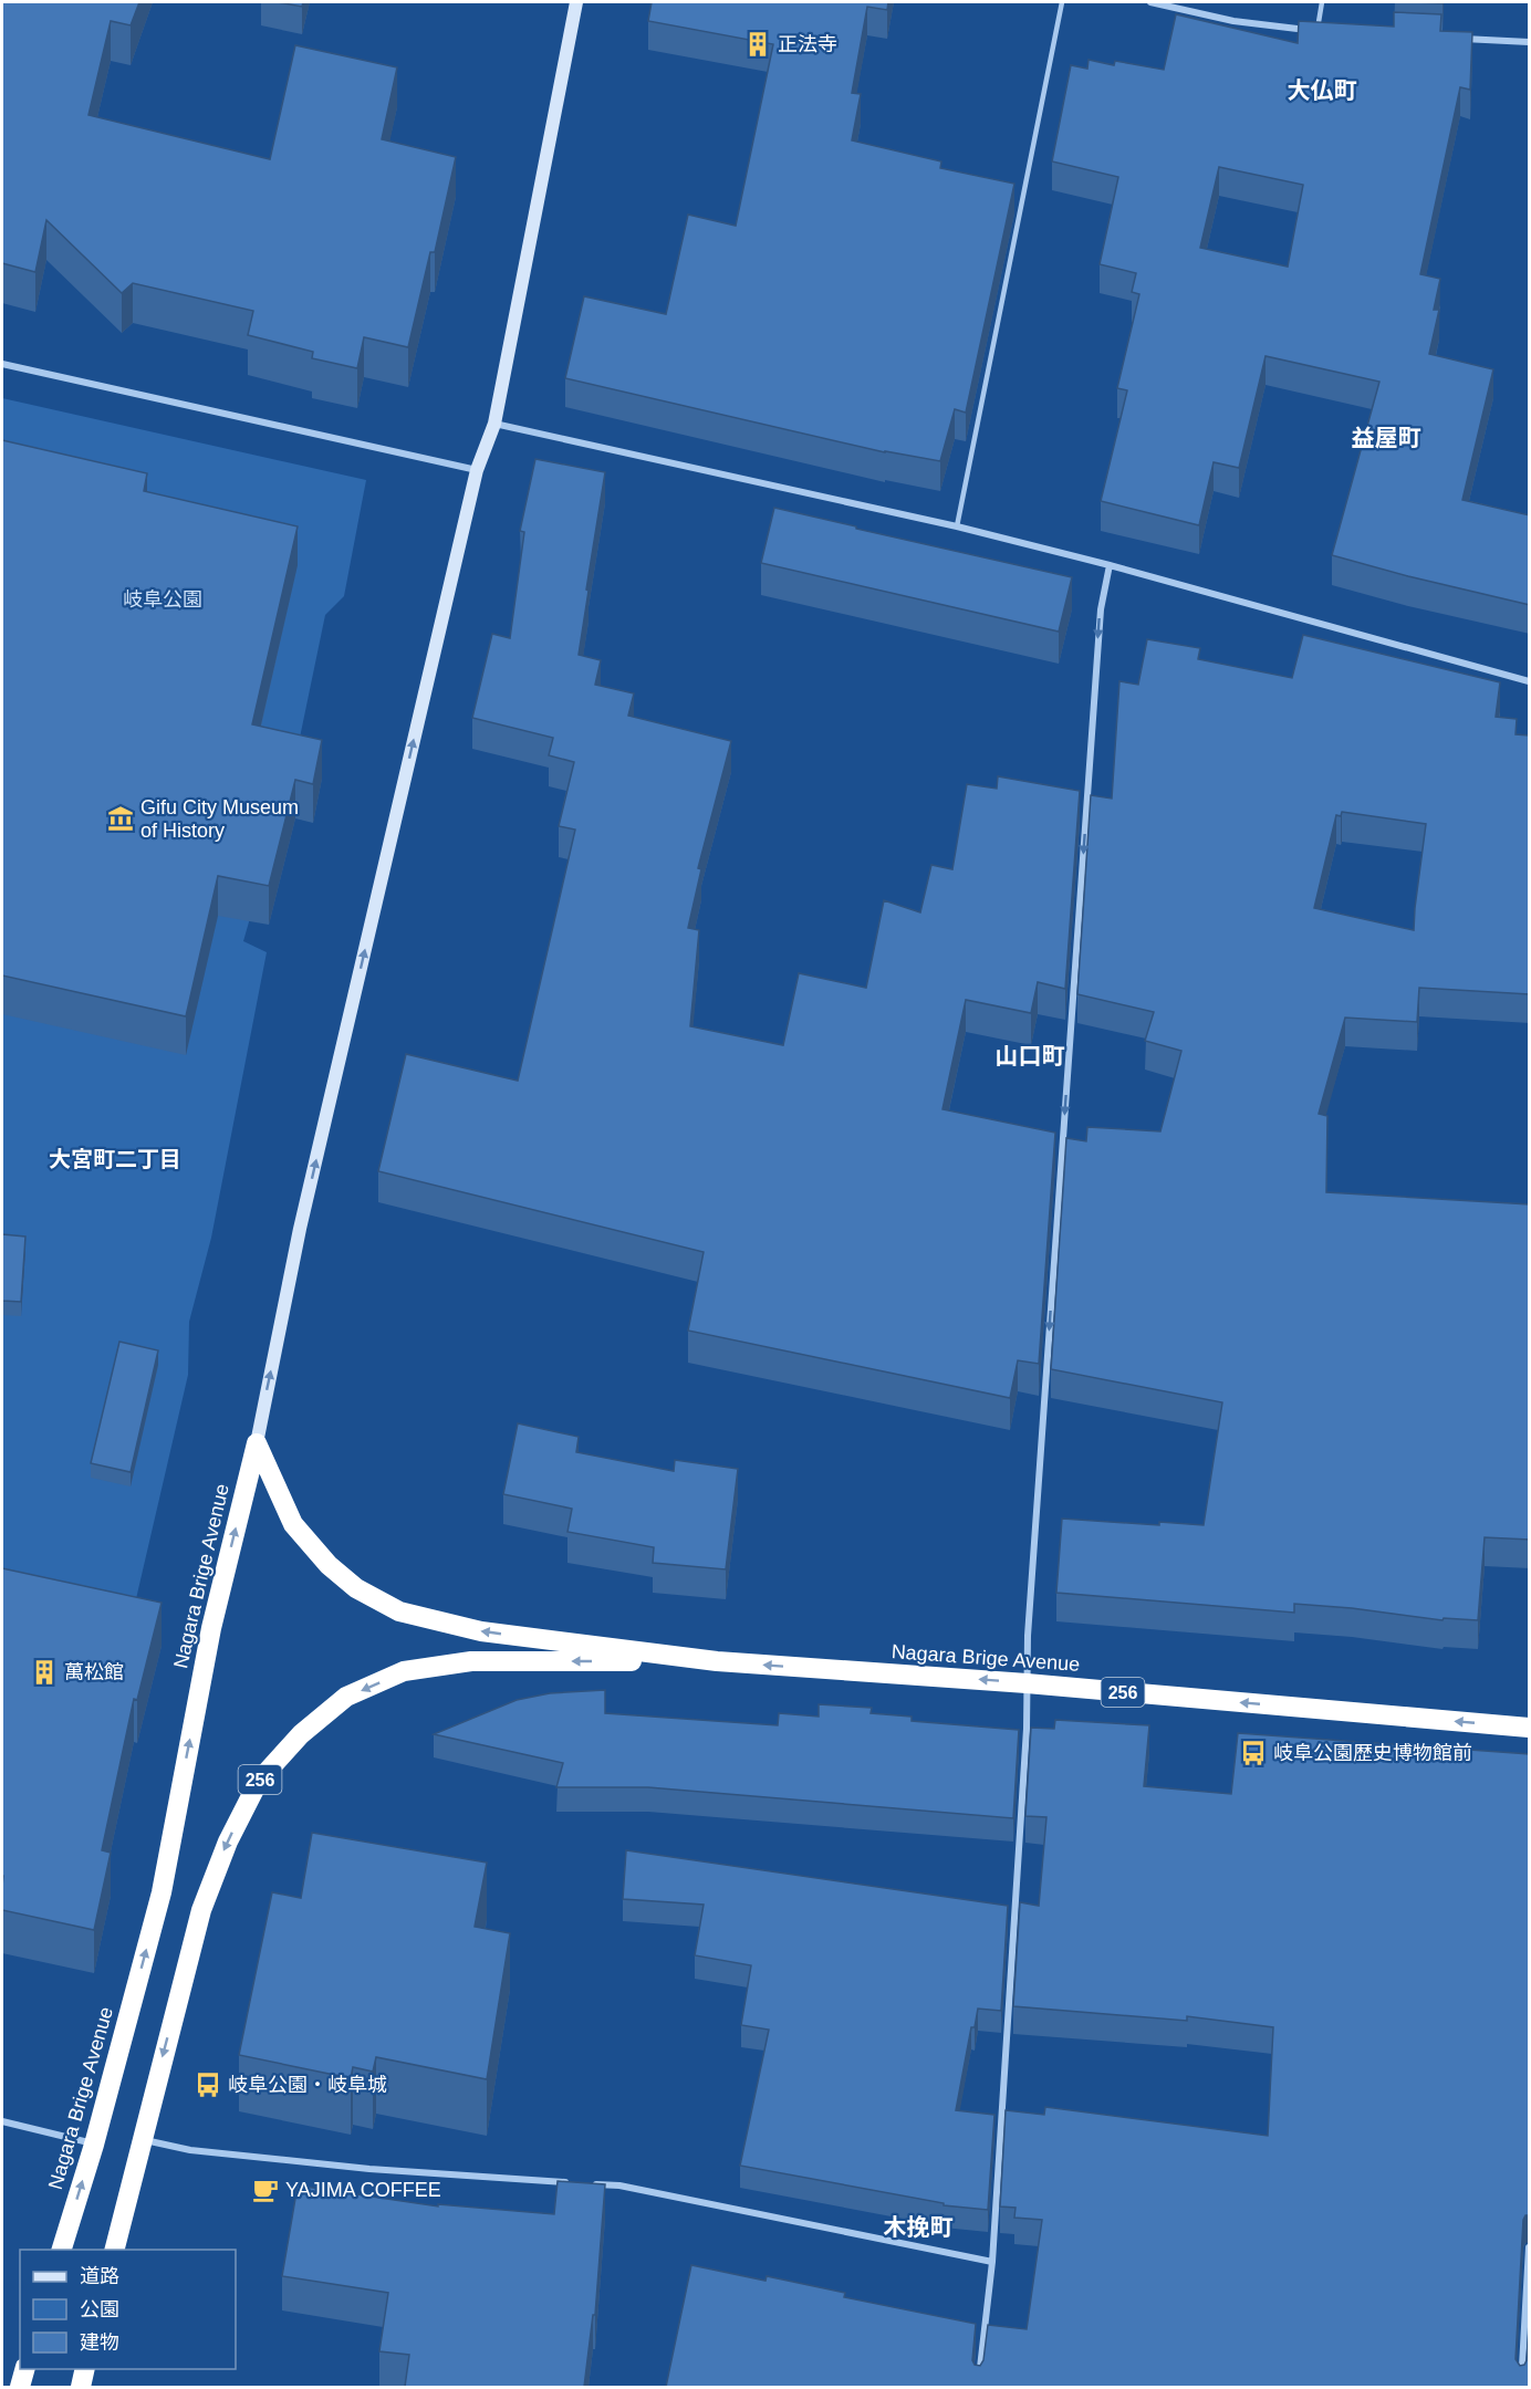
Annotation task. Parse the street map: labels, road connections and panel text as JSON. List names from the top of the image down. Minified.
{"streets":{"highway":["Nagara Brige Avenue","256"]},"districts":["大仏町","益屋町","山口町","大宮町二丁目","木挽町"],"parks":["岐阜公園"],"places":{"building":["正法寺","萬松館"],"museum":["Gifu City Museum of History"],"bus stop":["岐阜公園歴史博物館前","岐阜公園・岐阜城"],"cafe":["YAJIMA COFFEE"]},"legend":["道路","公園","建物"]}
